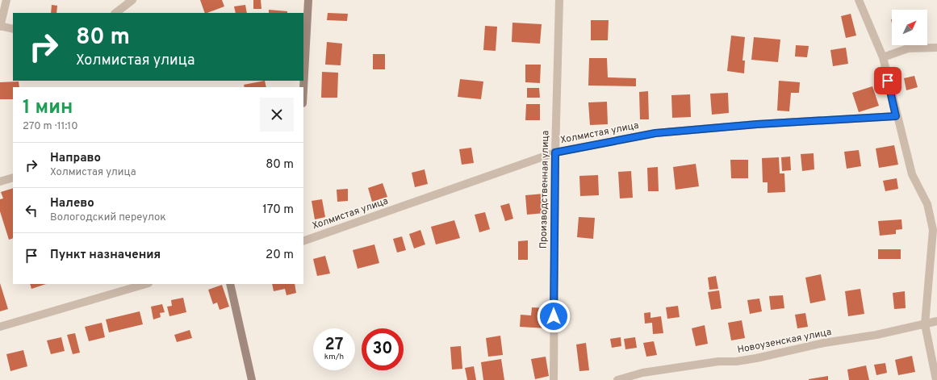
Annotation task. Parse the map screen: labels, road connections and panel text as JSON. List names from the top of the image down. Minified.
{"streets":{"street":["Холмистая улица","Производственная улица","Новоузенская улица"]},"crossings":[["Холмистая улица","Производственная улица"]],"north":"top right","page":{"turn":["80 m","Холмистая улица"],"heading":["1 мин","270 m · 11:10"],"list":[{"name":"Направо","note":"Холмистая улица","value":"80 m"},{"name":"Налево","note":"Вологодский переулок","value":"170 m"},{"name":"Пункт назначения","value":"20 m"}],"speed":"27 km/h","limit":"30"}}
